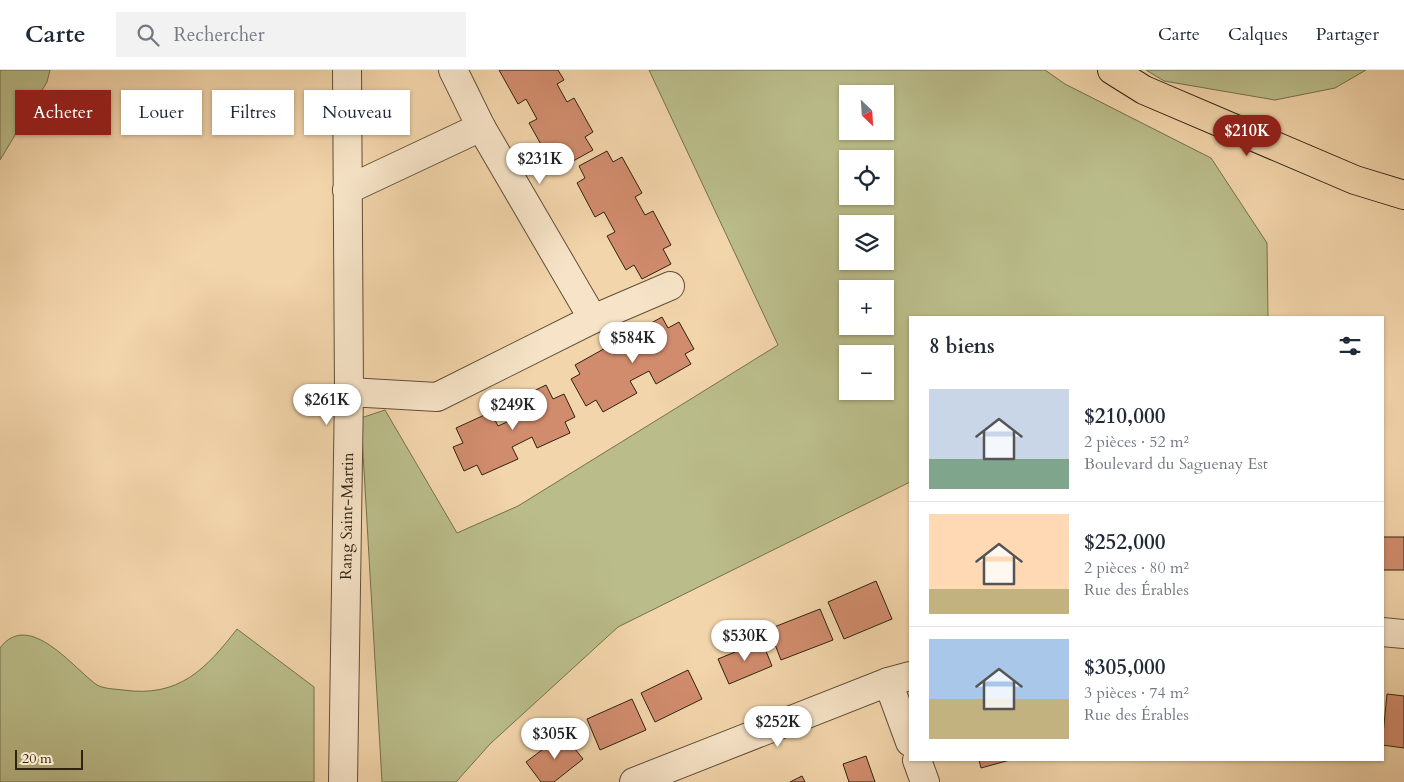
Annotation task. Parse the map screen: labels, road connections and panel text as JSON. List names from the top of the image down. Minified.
{"streets":{"street":["Rang Saint-Martin"]},"scale_bar":"20 m","north":"bottom right","page":{"header":"Carte","search":"Rechercher","nav":["Carte","Calques","Partager"],"map_buttons":["+","−"],"chip":["Acheter","Louer","Filtres","Nouveau"],"price":["$210K","$231K","$584K","$261K","$249K","$530K","$252K","$305K"],"heading":"8 biens","list":[{"name":"$210,000","note":"2 pièces · 52 m² · Boulevard du Saguenay Est"},{"name":"$252,000","note":"2 pièces · 80 m² · Rue des Érables"},{"name":"$305,000","note":"3 pièces · 74 m² · Rue des Érables"}],"scale":"20 m"}}
